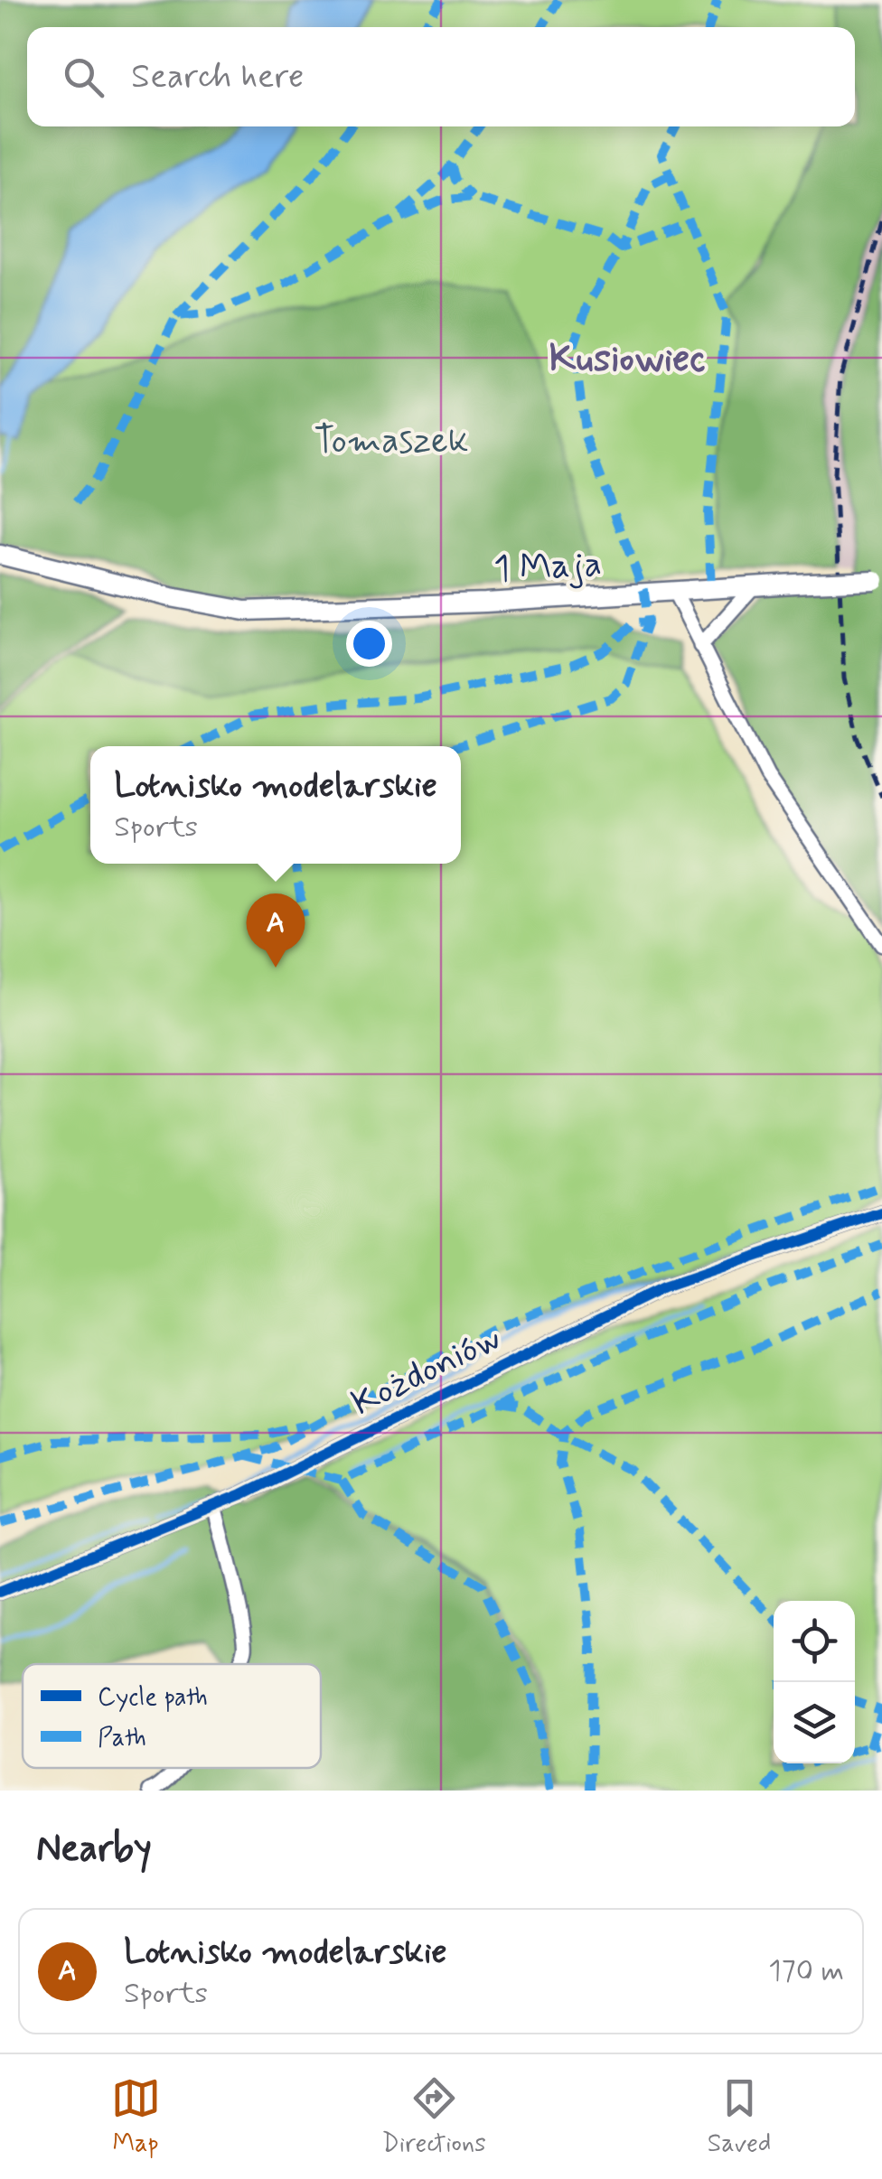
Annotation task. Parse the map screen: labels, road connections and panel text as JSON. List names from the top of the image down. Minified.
{"streets":{"main road":["1 Maja"],"street":["Kożdoniów"]},"districts":["Kusiowiec"],"parks":["Tomaszek"],"legend":["Cycle path","Path"],"page":{"search":"Search here","popup":["Lotnisko modelarskie","Sports"],"pins":"A","heading":"Nearby","list":[{"mark":"A","name":"Lotnisko modelarskie","note":"Sports","value":"170 m"}],"nav":["Map","Directions","Saved"]}}
